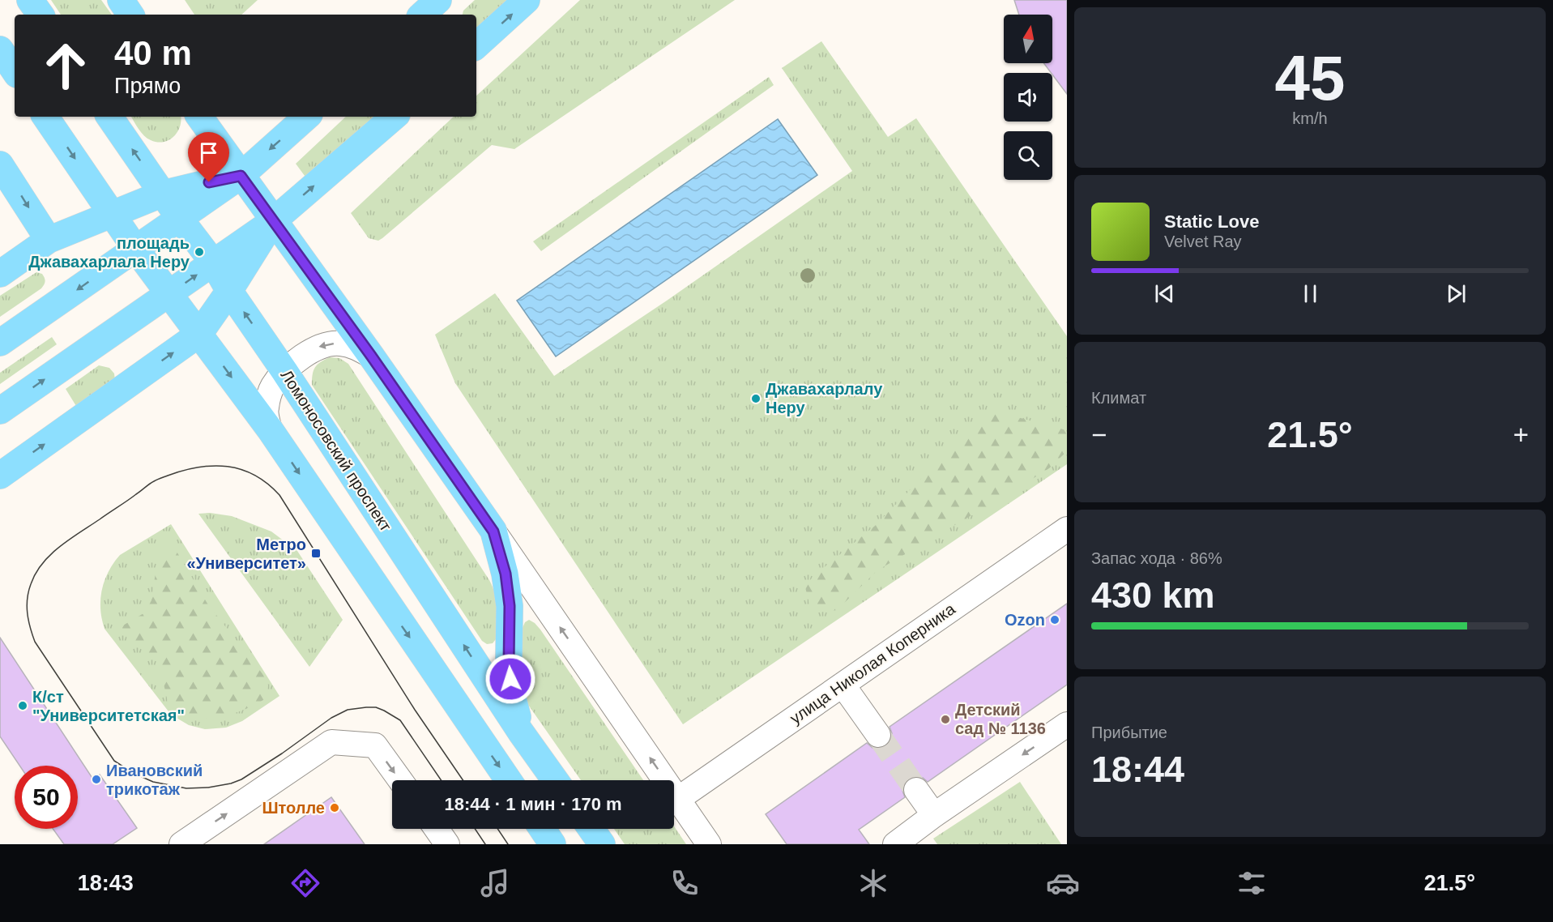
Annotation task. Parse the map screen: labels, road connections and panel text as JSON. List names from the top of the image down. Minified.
{"streets":{"main road":["Ломоносовский проспект"],"street":["улица Николая Коперника"]},"places":{"other":["площадь Джавахарлала Неру","Джавахарлалу Неру","Ozon","К/ст \"Университетская\"","Детский сад № 1136","Ивановский трикотаж","Штолле"],"transit":["Метро «Университет»"]},"north":"top","page":{"tile":[["45","km/h"],"Климат",["Запас хода · 86%","430 km"],["Прибытие","18:44"]],"turn":["40 m","Прямо"],"song":["Static Love","Velvet Ray"],"heat":["−","21.5°","+"],"limit":"50","trip":"18:44 · 1 мин · 170 m","tabs":["18:43","21.5°"]}}
